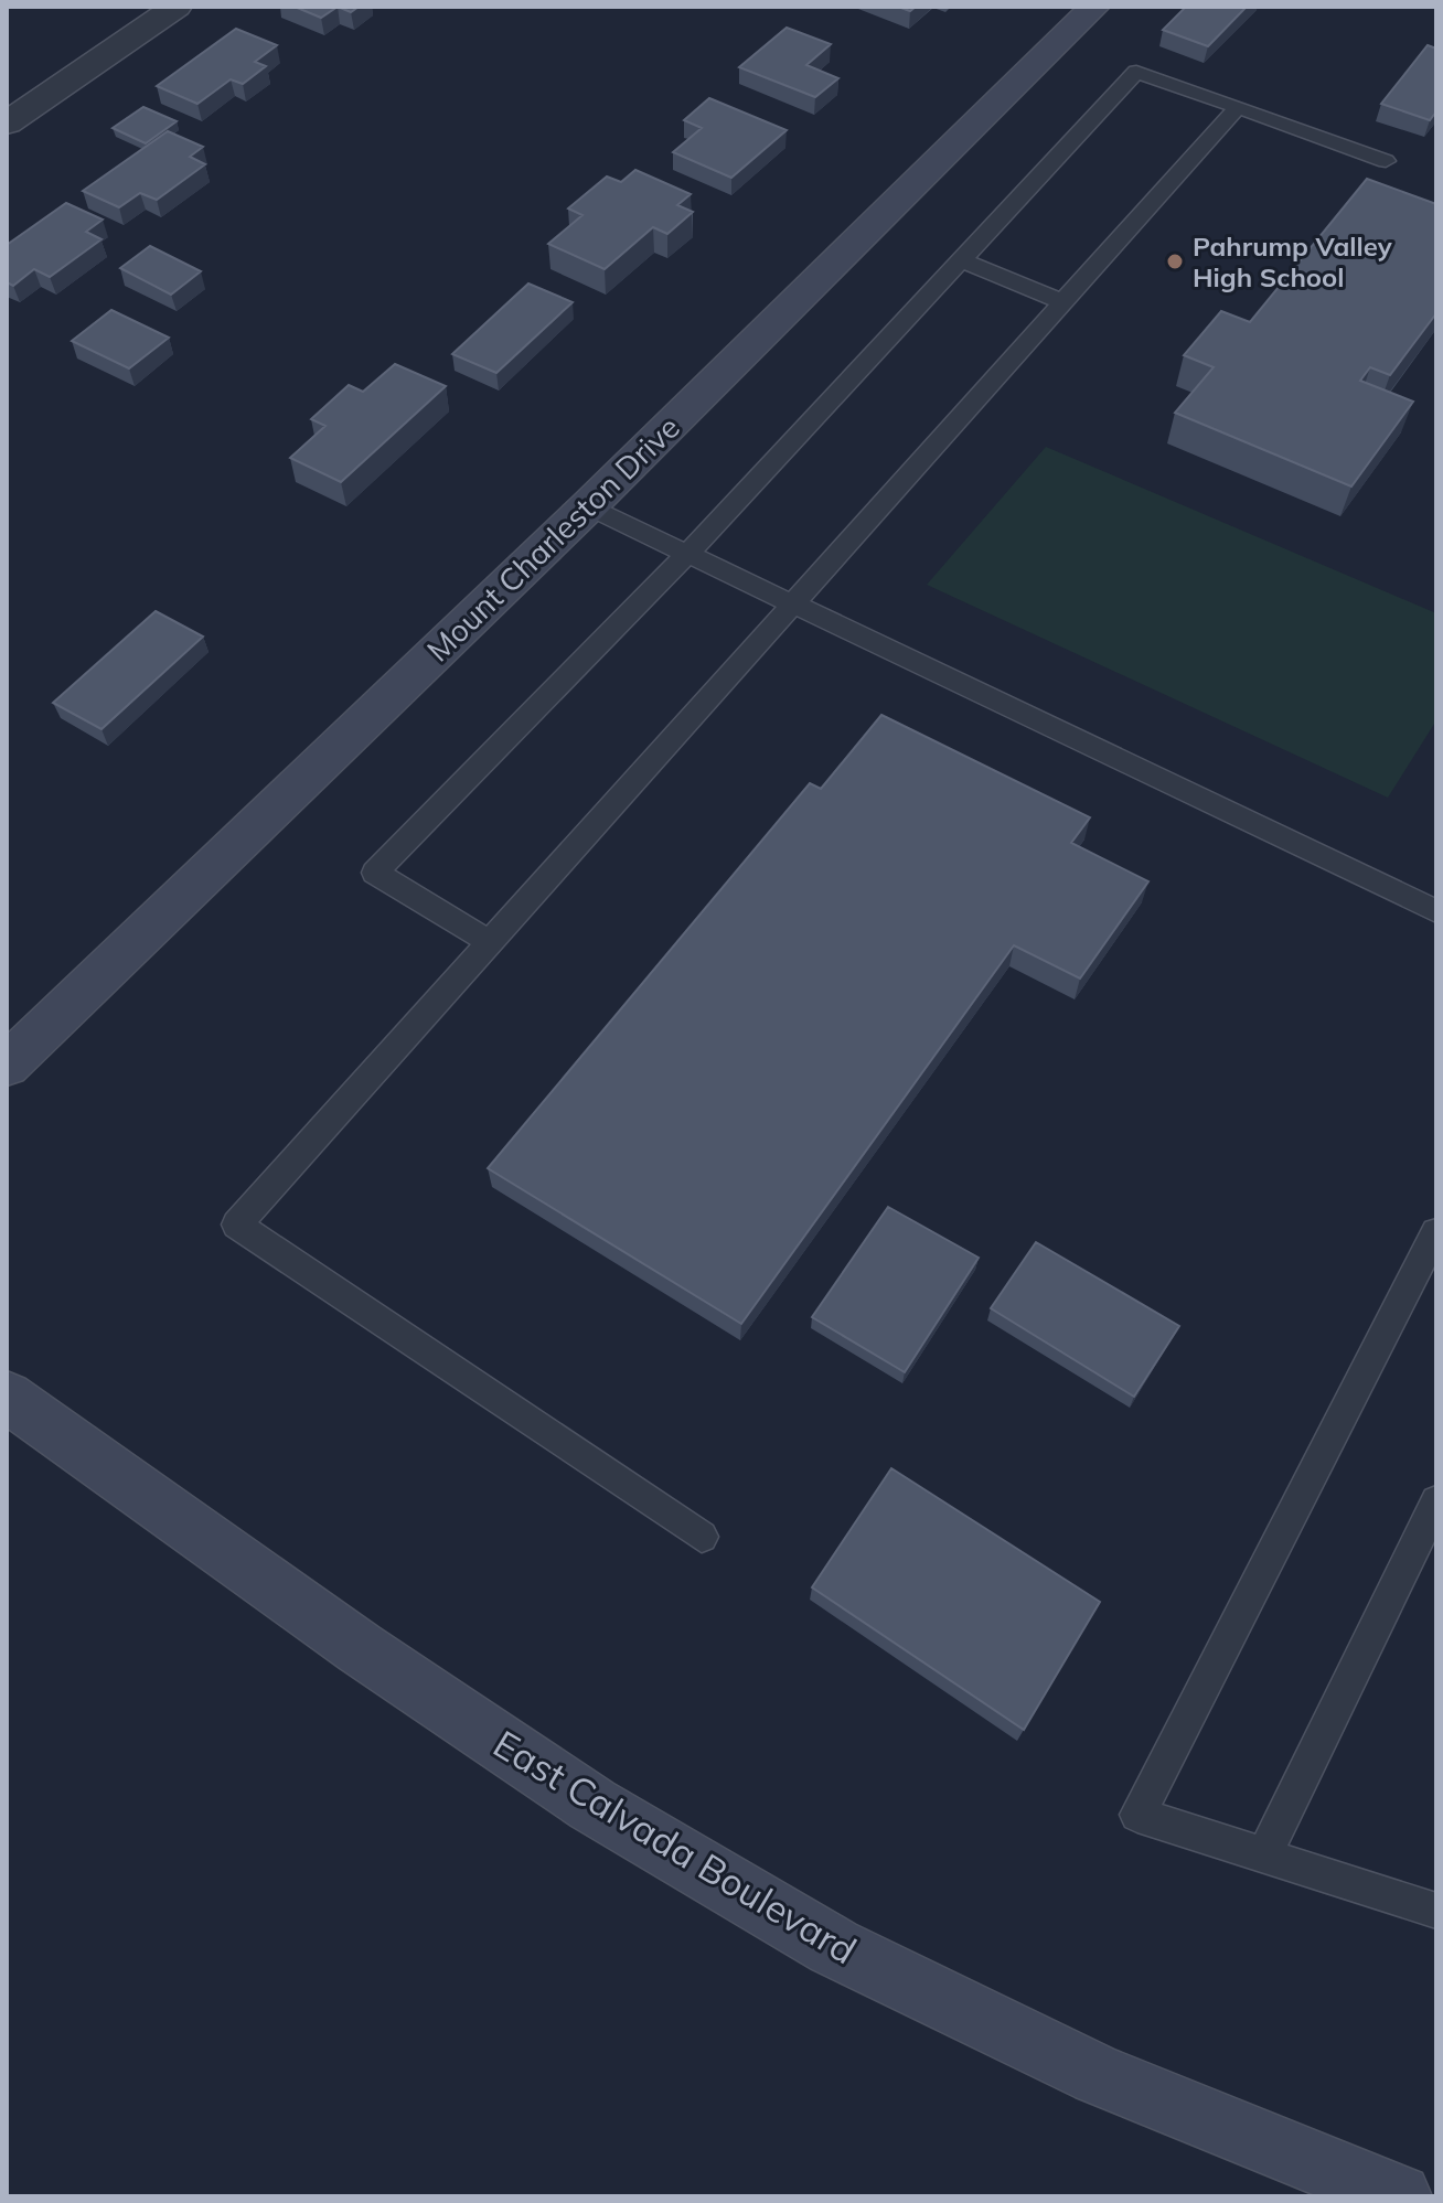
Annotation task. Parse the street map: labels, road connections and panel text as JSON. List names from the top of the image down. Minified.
{"streets":{"street":["Mount Charleston Drive","East Calvada Boulevard"]},"places":["Pahrump Valley High School"]}
